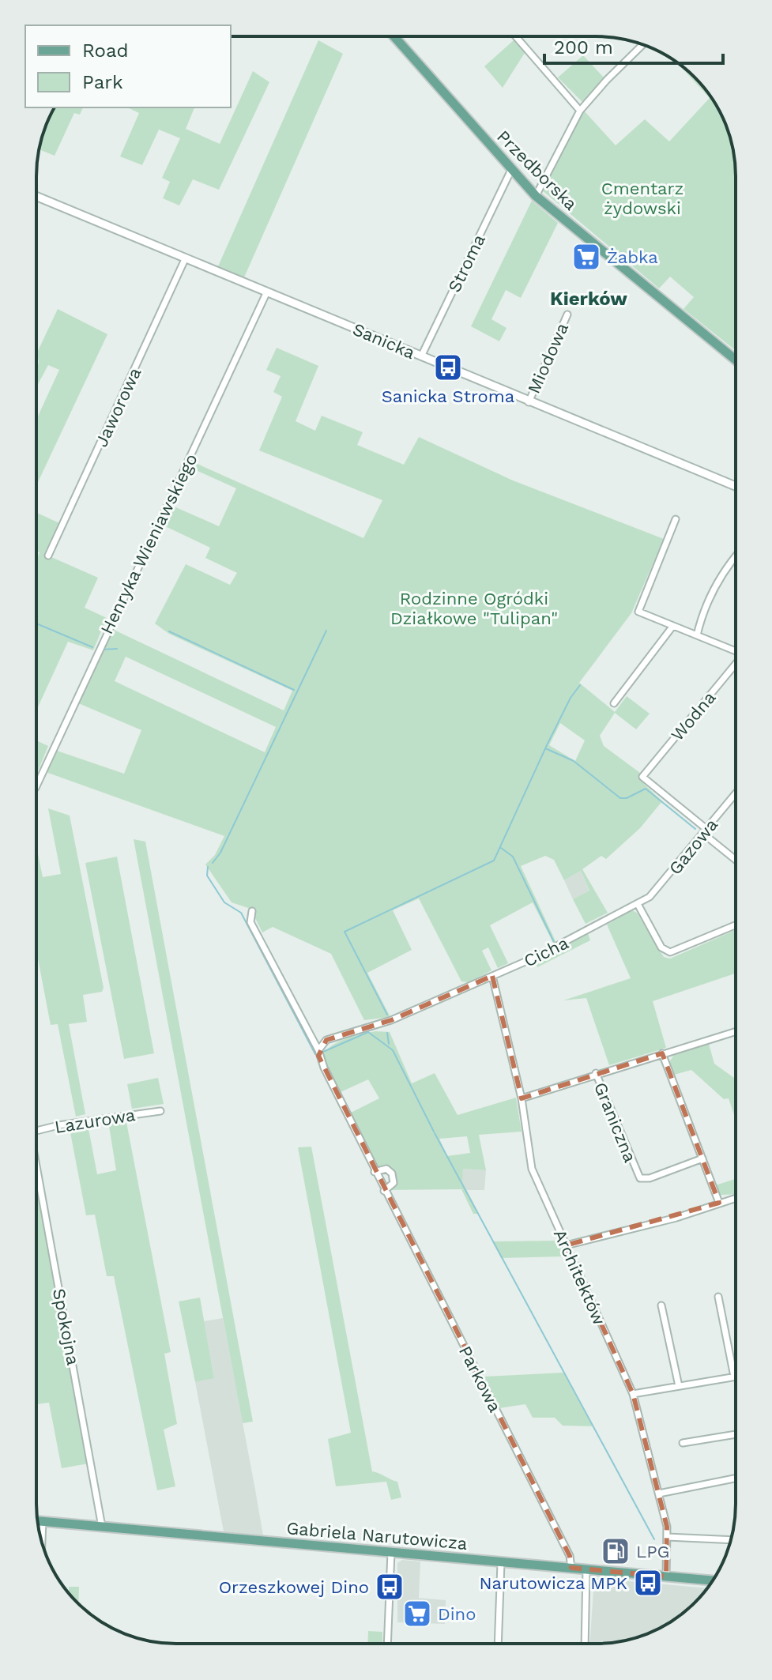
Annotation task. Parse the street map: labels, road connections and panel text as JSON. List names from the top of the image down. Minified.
{"streets":{"main road":["Przedborska","Gabriela Narutowicza"],"street":["Stroma","Sanicka","Miodowa","Jaworowa","Henryka Wieniawskiego","Wodna","Gazowa","Cicha","Lazurowa","Graniczna","Architektów","Spokojna","Parkowa"]},"crossings":[["Przedborska","Stroma"],["Stroma","Sanicka"],["Sanicka","Miodowa"],["Sanicka","Jaworowa"],["Sanicka","Henryka Wieniawskiego"],["Wodna","Gazowa"],["Gazowa","Cicha"],["Cicha","Architektów"],["Cicha","Parkowa"],["Architektów","Gabriela Narutowicza"],["Spokojna","Gabriela Narutowicza"],["Parkowa","Gabriela Narutowicza"]],"districts":["Kierków"],"parks":["Cmentarz żydowski","Rodzinne Ogródki Działkowe \"Tulipan\""],"places":{"supermarket":["Żabka","Dino"],"bus stop":["Sanicka Stroma","Narutowicza MPK","Orzeszkowej Dino"],"fuel station":["LPG"]},"legend":["Road","Park"],"scale_bar":"200 m"}
